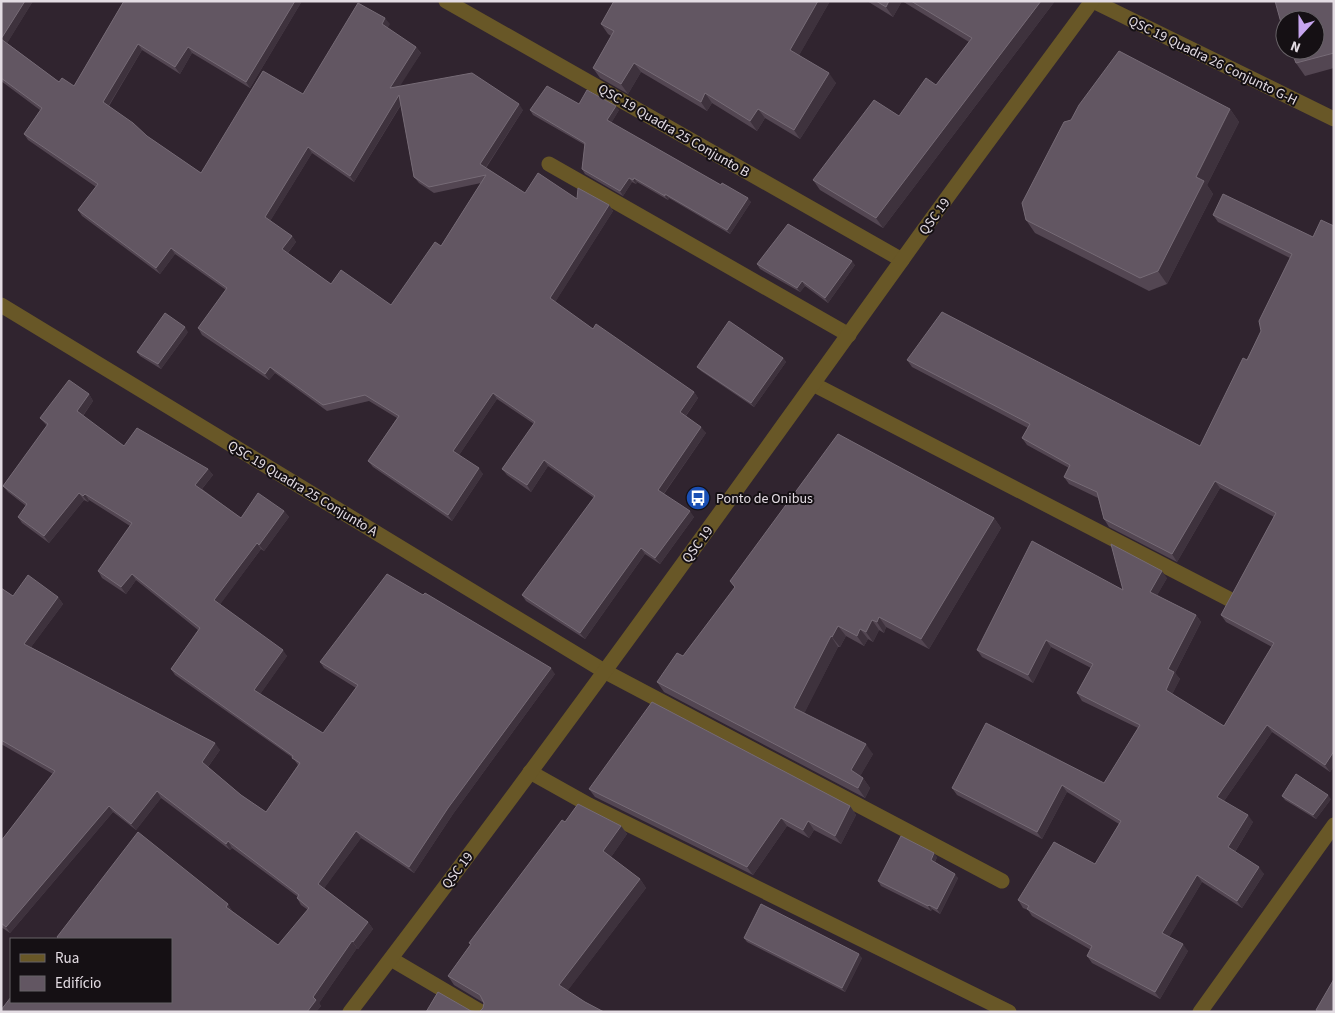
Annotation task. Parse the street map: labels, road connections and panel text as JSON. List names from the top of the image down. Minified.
{"streets":{"street":["QSC 19 Quadra 26 Conjunto G-H","QSC 19 Quadra 25 Conjunto B","QSC 19","QSC 19 Quadra 25 Conjunto A"]},"crossings":[["QSC 19 Quadra 26 Conjunto G-H","QSC 19"],["QSC 19 Quadra 25 Conjunto B","QSC 19"],["QSC 19","QSC 19 Quadra 25 Conjunto A"]],"places":{"bus stop":["Ponto de Onibus"]},"legend":["Rua","Edifício"],"north":"bottom"}
